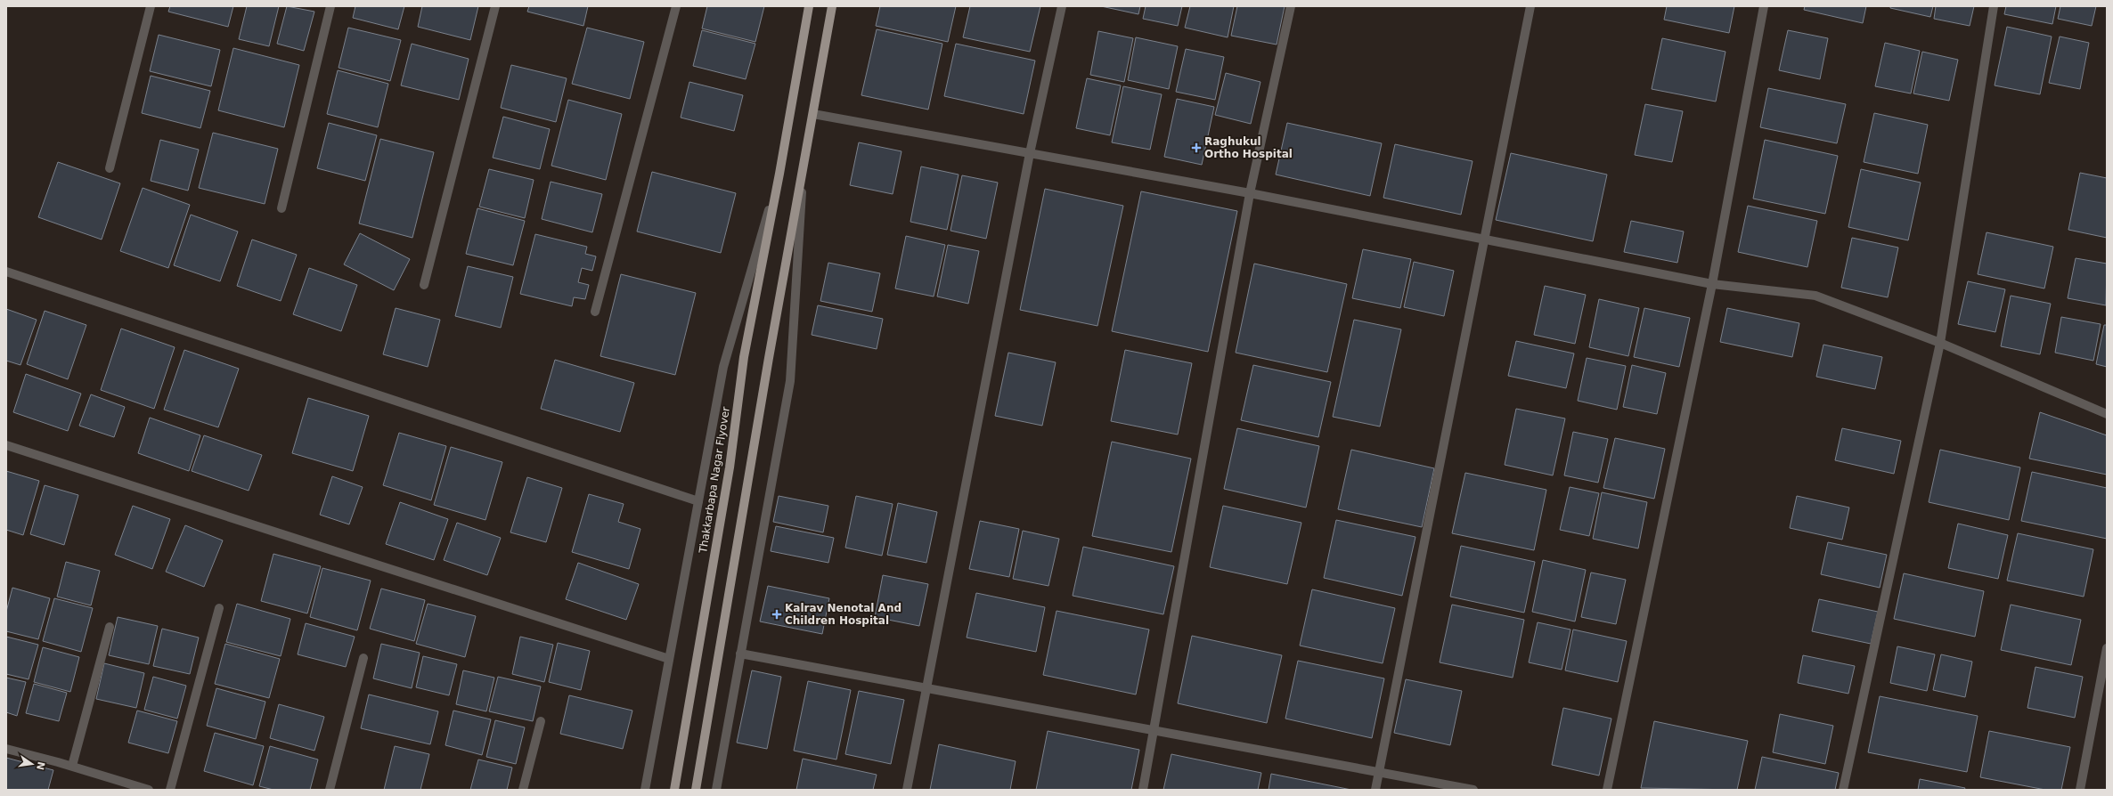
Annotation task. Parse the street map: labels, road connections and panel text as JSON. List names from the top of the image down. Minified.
{"streets":{"main road":["Thakkarbapa Nagar Flyover"]},"places":{"health":["Raghukul Ortho Hospital","Kalrav Nenotal And Children Hospital"]},"north":"right"}
